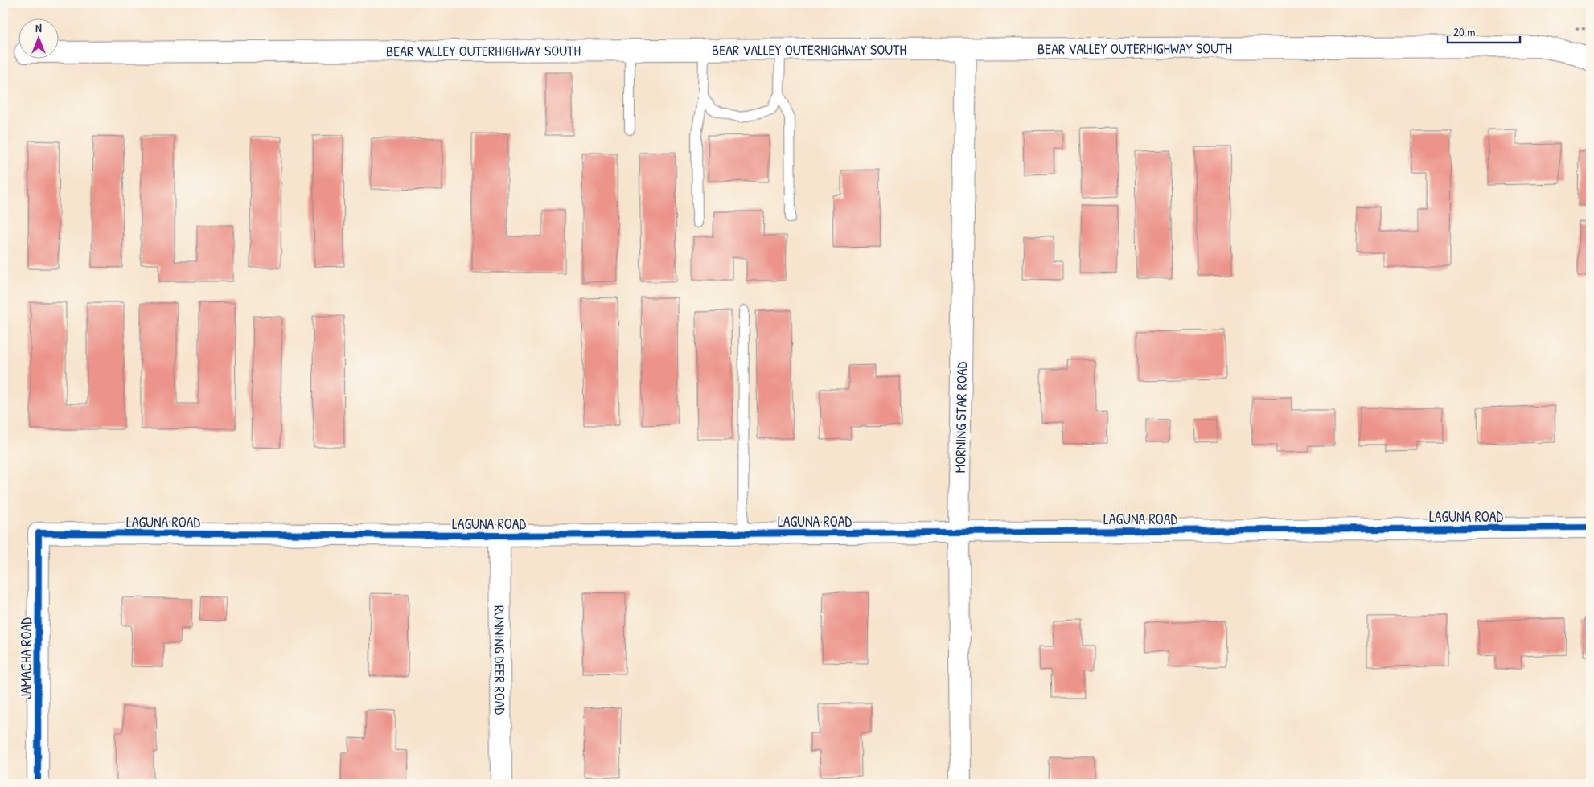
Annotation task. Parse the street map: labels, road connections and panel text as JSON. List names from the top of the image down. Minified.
{"streets":{"street":["BEAR VALLEY OUTERHIGHWAY SOUTH","MORNING STAR ROAD","LAGUNA ROAD","JAMACHA ROAD","RUNNING DEER ROAD"]},"crossings":[["BEAR VALLEY OUTERHIGHWAY SOUTH","MORNING STAR ROAD"],["MORNING STAR ROAD","LAGUNA ROAD"],["LAGUNA ROAD","JAMACHA ROAD"],["LAGUNA ROAD","RUNNING DEER ROAD"]],"scale_bar":"20 m","north":"top"}
